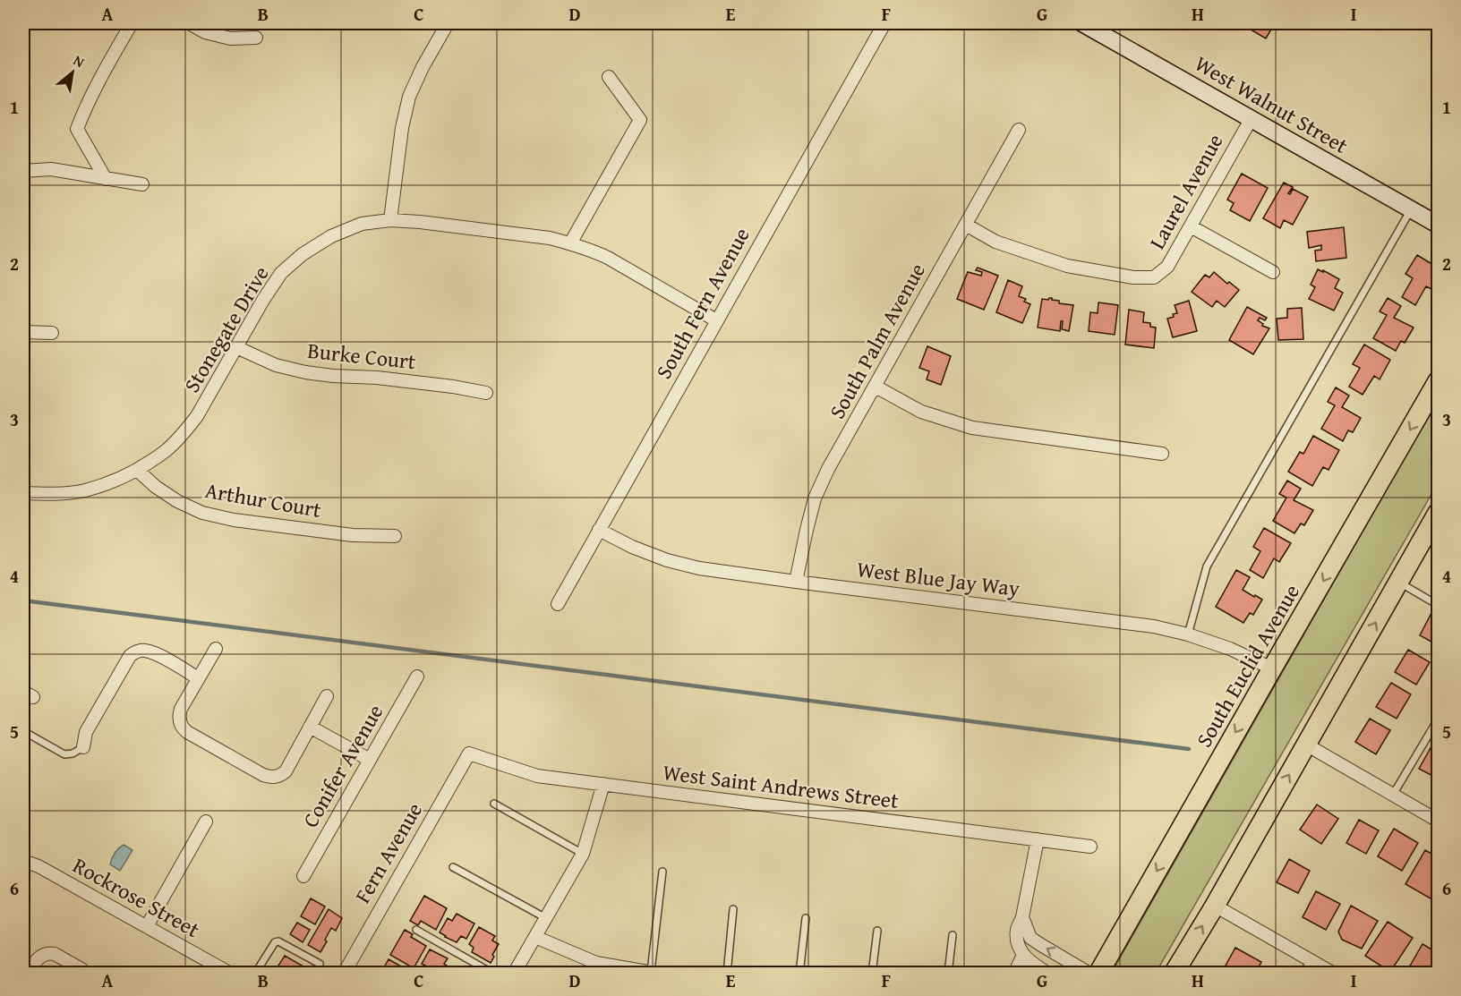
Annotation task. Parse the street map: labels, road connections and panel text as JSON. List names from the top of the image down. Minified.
{"streets":{"main road":["South Euclid Avenue"],"street":["West Walnut Street","Laurel Avenue","South Fern Avenue","Stonegate Drive","South Palm Avenue","Burke Court","Arthur Court","West Blue Jay Way","Conifer Avenue","West Saint Andrews Street","Fern Avenue","Rockrose Street"]},"crossings":[["West Walnut Street","Laurel Avenue"],["Laurel Avenue","South Palm Avenue"],["South Fern Avenue","Stonegate Drive"],["South Fern Avenue","West Blue Jay Way"],["Stonegate Drive","Burke Court"],["Stonegate Drive","Arthur Court"],["South Palm Avenue","West Blue Jay Way"],["West Blue Jay Way","South Euclid Avenue"],["West Saint Andrews Street","Fern Avenue"]],"north":"top right","grid":{"columns":["A","B","C","D","E","F","G","H","I"],"rows":["1","2","3","4","5","6"]}}
